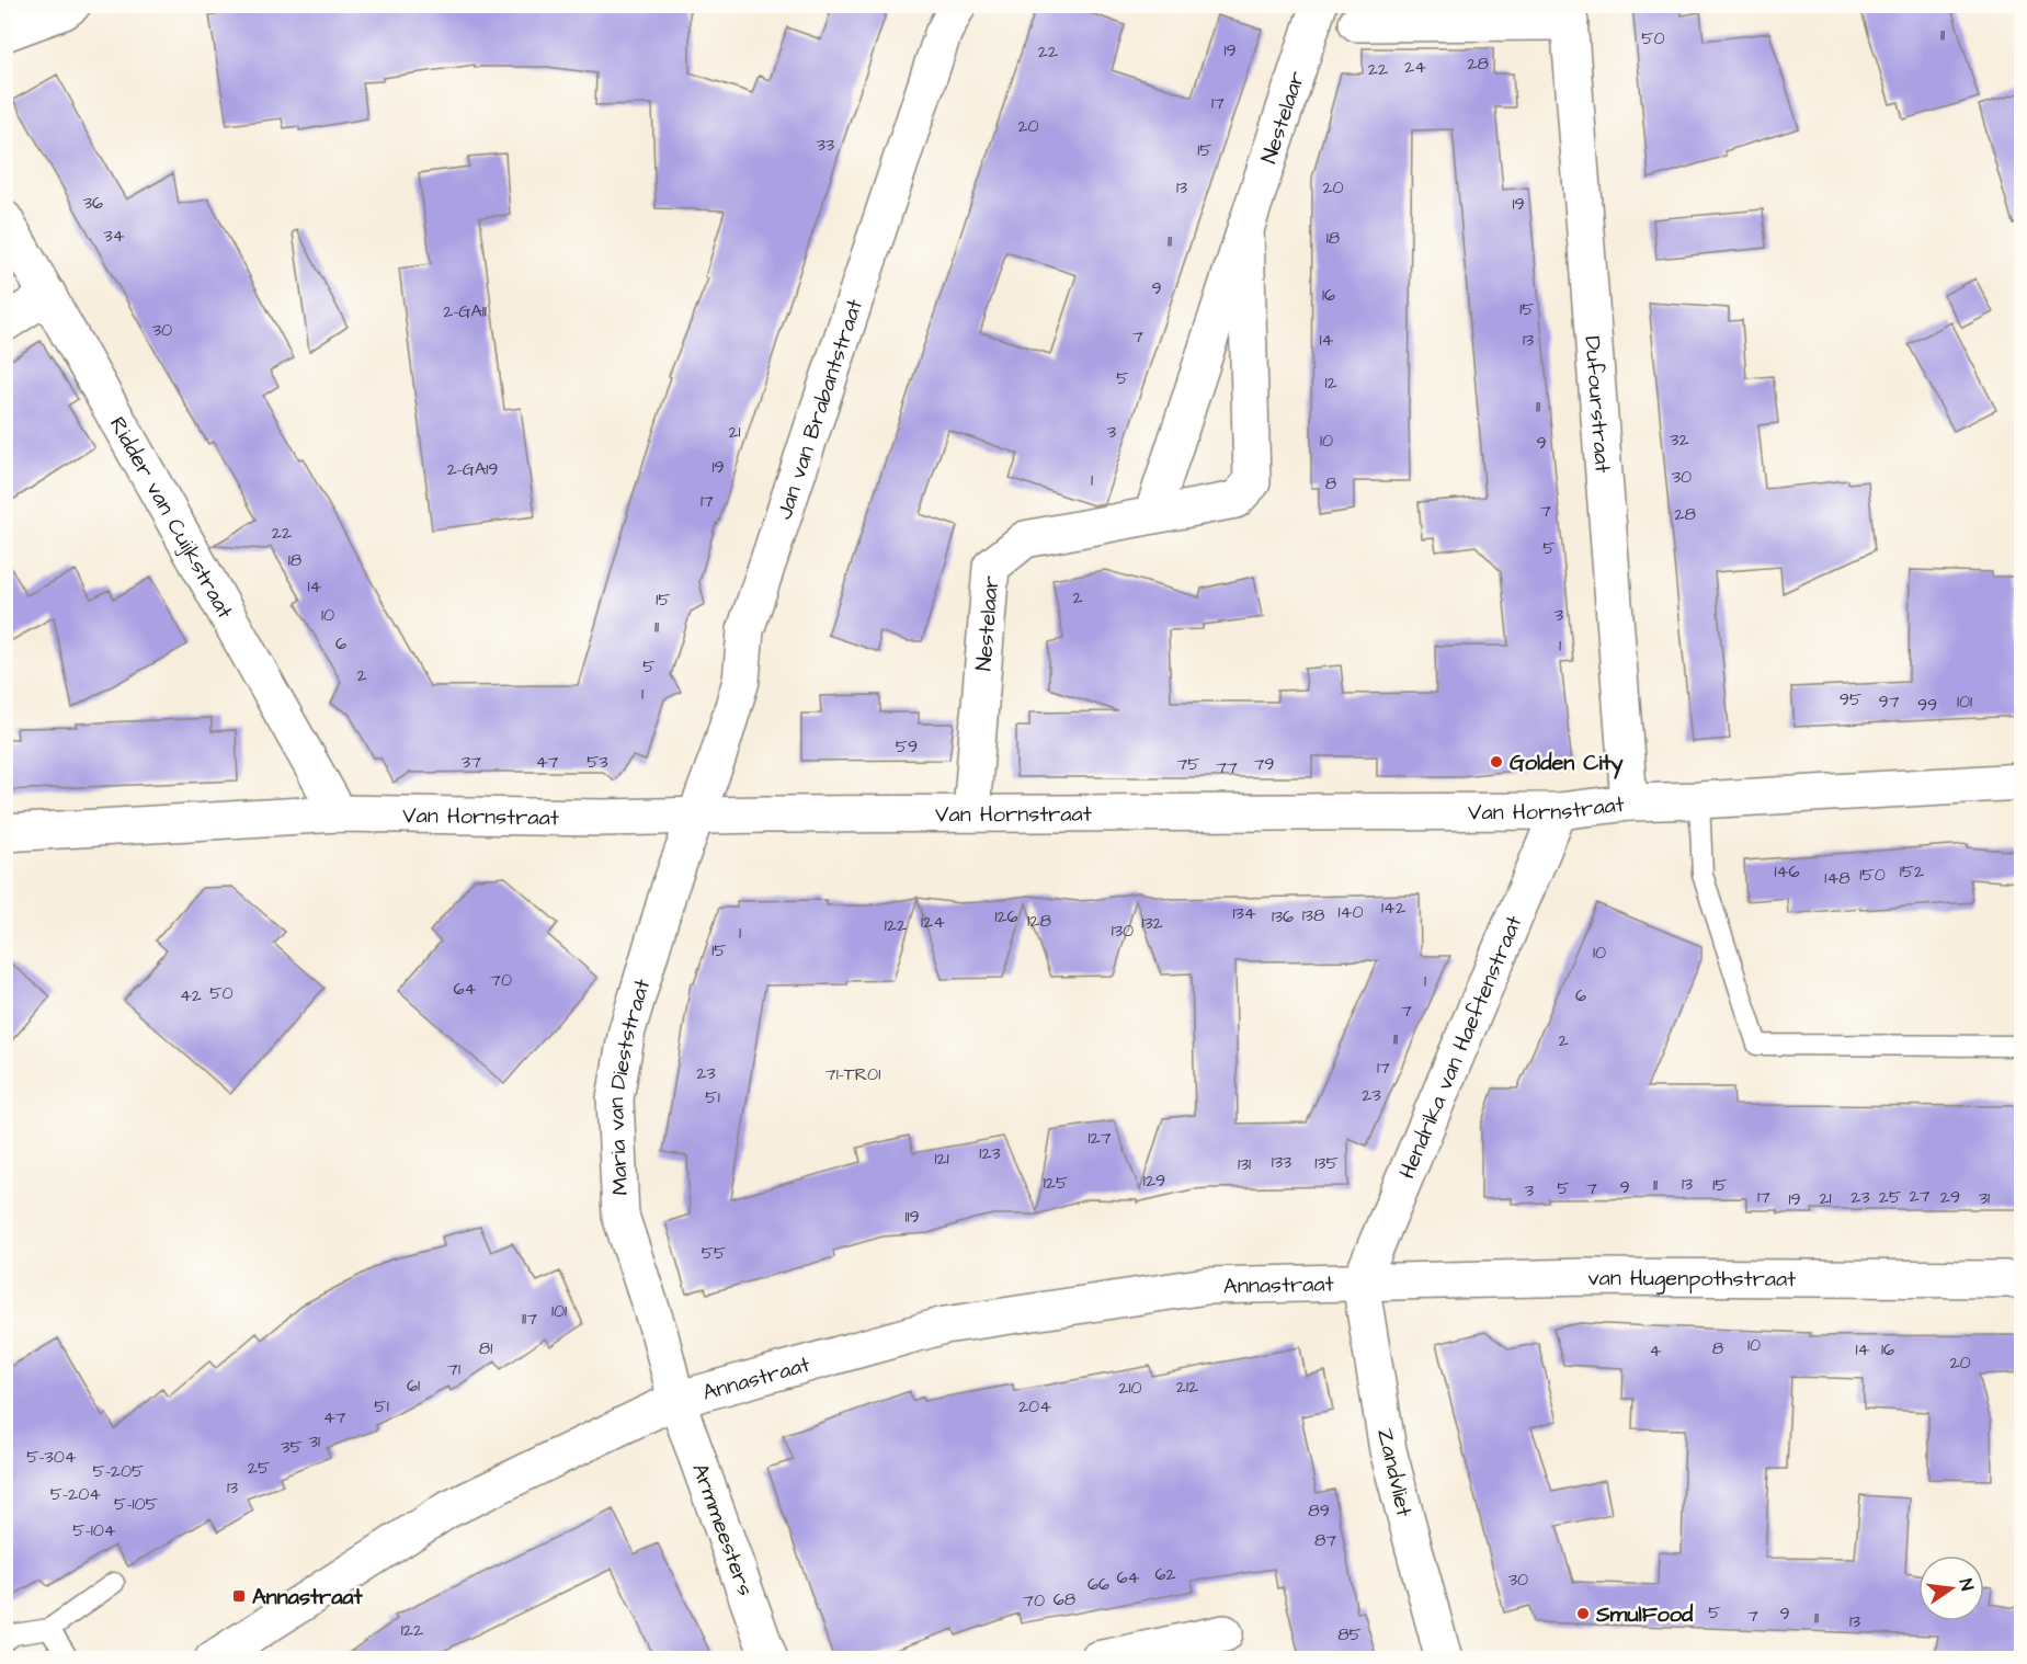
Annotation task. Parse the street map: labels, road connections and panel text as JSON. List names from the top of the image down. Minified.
{"streets":{"street":["Nestelaar","Dufourstraat","Jan van Brabantstraat","Ridder van Cuijkstraat","Van Hornstraat","Hendrika van Haeftenstraat","Maria van Dieststraat","van Hugenpothstraat","Annastraat","Zandvliet","Armmeesters"]},"crossings":[["Nestelaar","Van Hornstraat"],["Dufourstraat","Van Hornstraat"],["Jan van Brabantstraat","Van Hornstraat"],["Jan van Brabantstraat","Maria van Dieststraat"],["Ridder van Cuijkstraat","Van Hornstraat"],["Van Hornstraat","Hendrika van Haeftenstraat"],["Van Hornstraat","Maria van Dieststraat"],["Hendrika van Haeftenstraat","van Hugenpothstraat"],["Hendrika van Haeftenstraat","Annastraat"],["Hendrika van Haeftenstraat","Zandvliet"],["Maria van Dieststraat","Annastraat"],["Maria van Dieststraat","Armmeesters"],["van Hugenpothstraat","Annastraat"],["van Hugenpothstraat","Zandvliet"],["Annastraat","Zandvliet"],["Annastraat","Armmeesters"]],"places":{"other":["Golden City","SmulFood"],"transit":["Annastraat"]},"house_numbers":["11","50","19","22","28","24","22","17","20","33","15","13","20","36","19","34","18","11","9","16","15","2-GA11","30","7","14","13","5","12","11","21","3","32","10","9","19","2-GA19","30","1","8","17","7","28","22","5","18","14","2","15","10","3","11","6","1","5","2","1","95","97","101","99","59","37","47","53","75","79","77","146","152","150","148","142","140","134","138","126","136","128","124","132","122","130","1","15","10","70","1","64","50","42","6","7","11","2","17","23","71-TR01","23","51","127","123","121","133","135","131","129","125","13","11","15","9","5","7","3","27","17","23","25","29","21","31","19","119","55","101","117","10","81","8","14","16","4","20","71","61","212","210","51","204","47","31","35","5-304","25","5-205","13","5-204","5-105","89","5-104","87","62","64","30","66","68","70","5","9","7","11","13","122","85"],"north":"right"}
